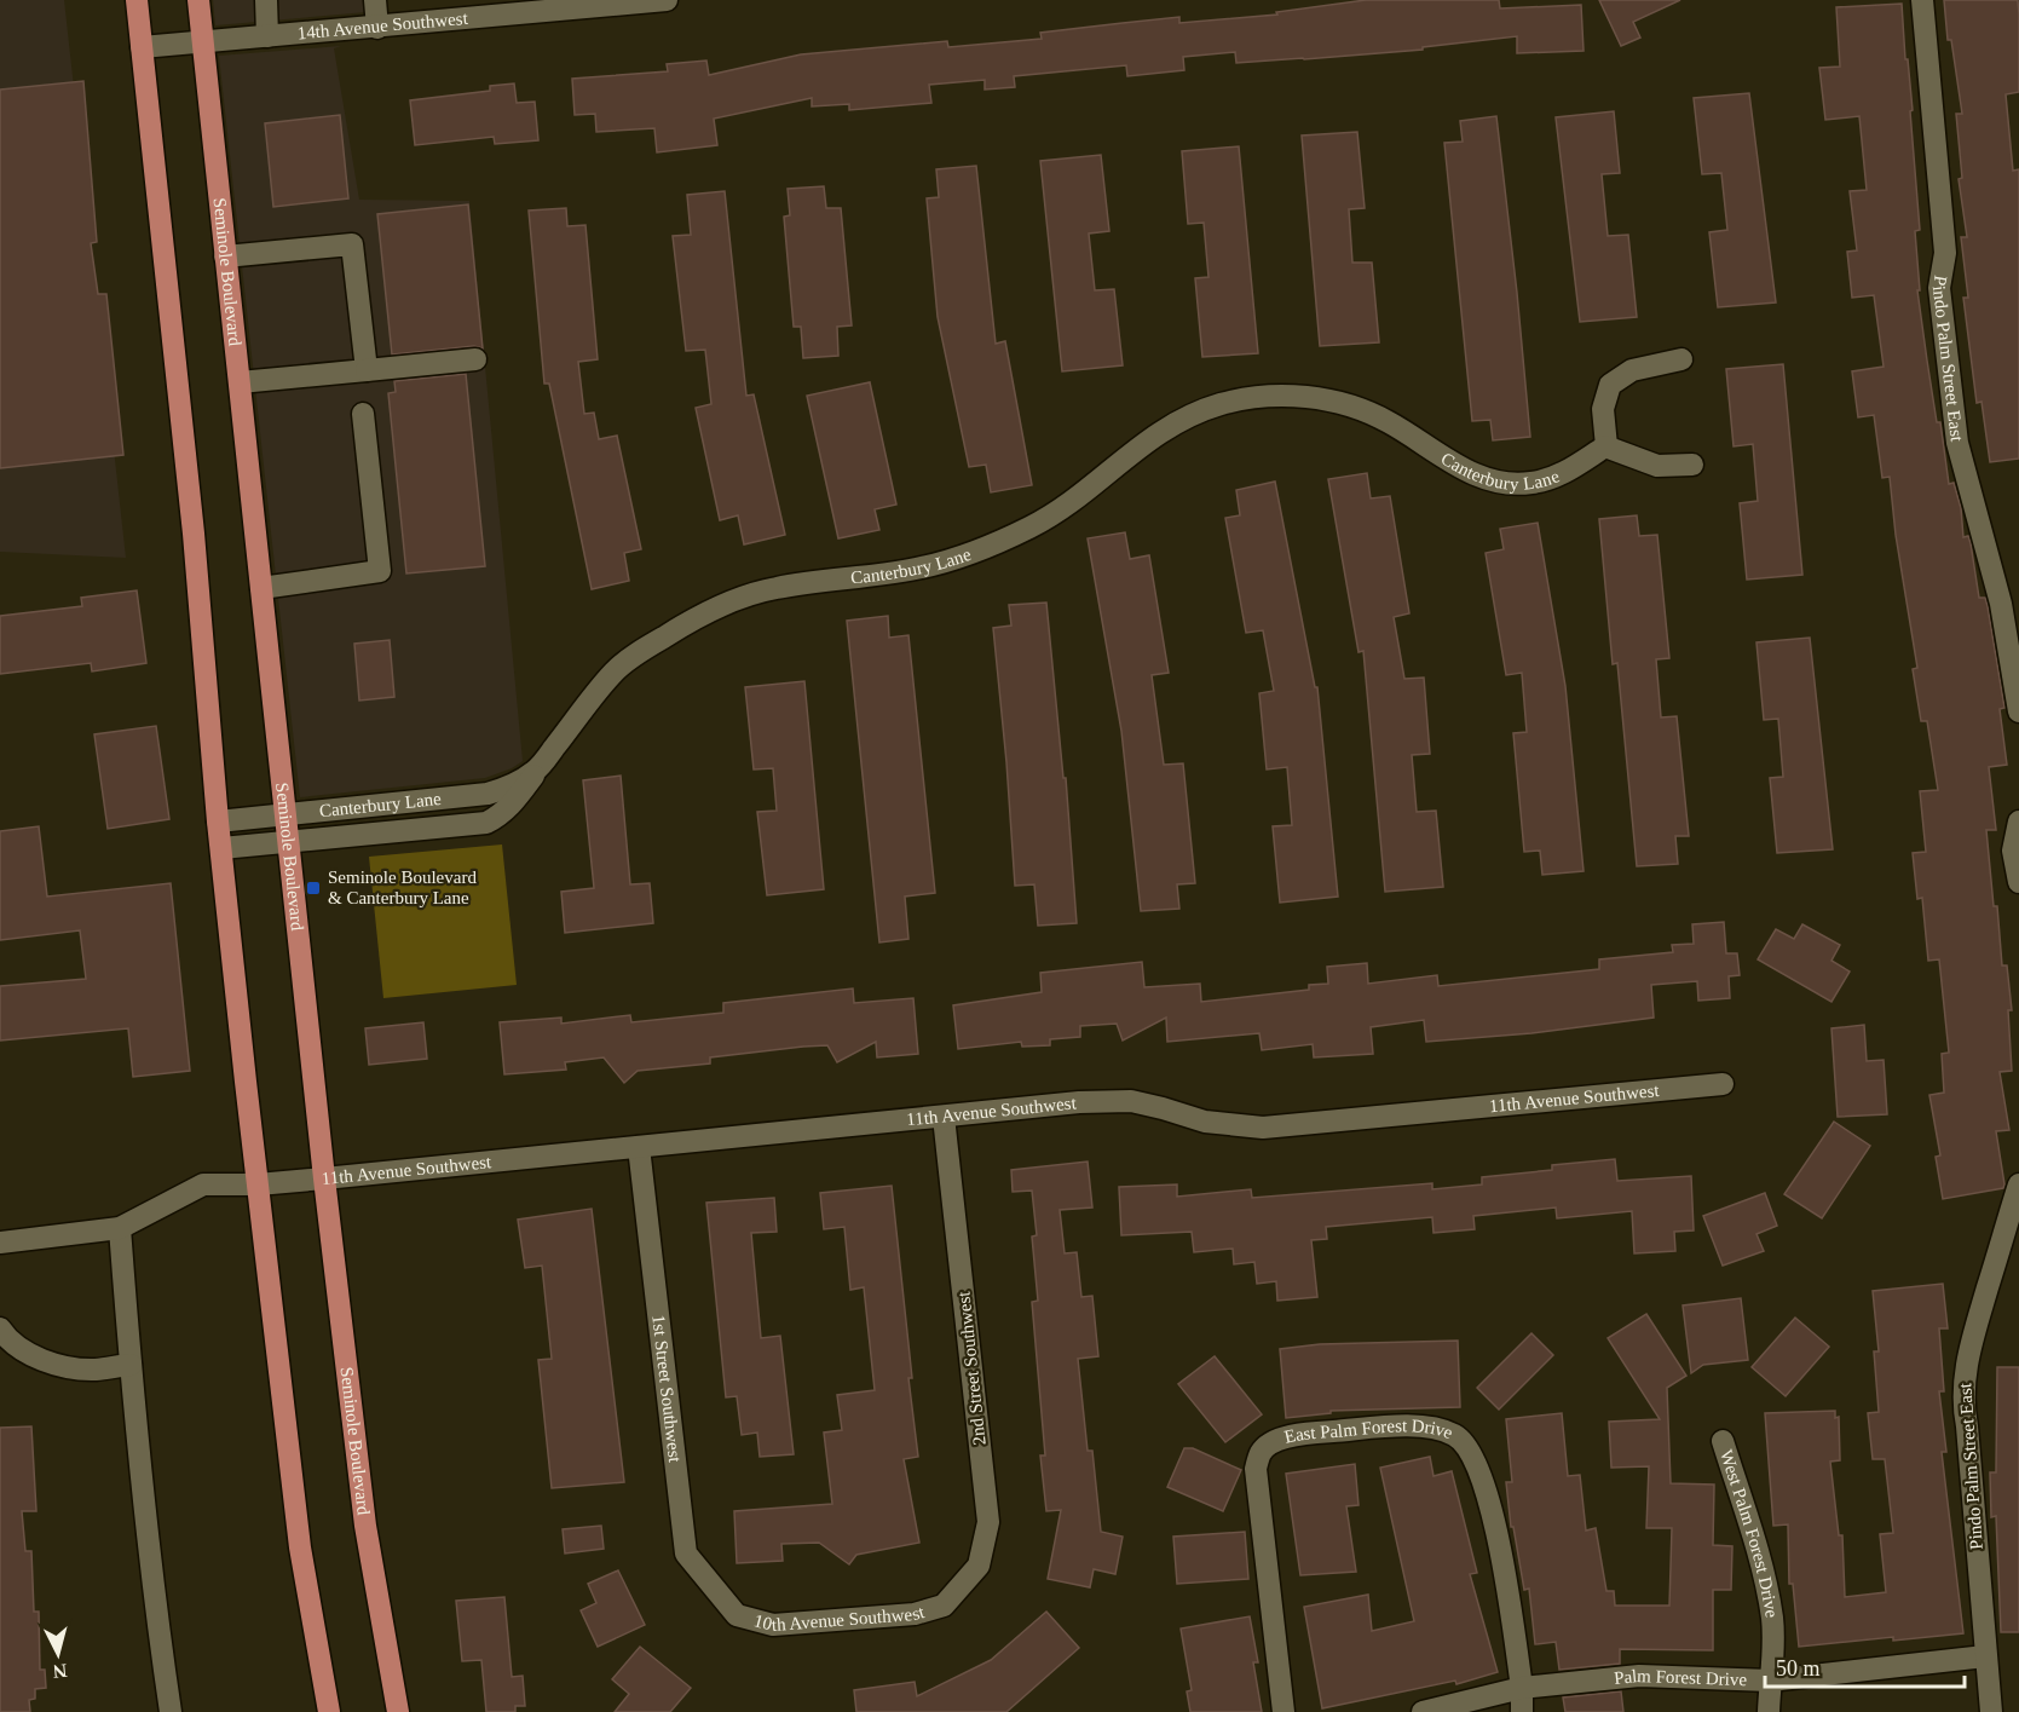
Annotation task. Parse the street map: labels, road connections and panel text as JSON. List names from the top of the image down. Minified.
{"streets":{"main road":["Seminole Boulevard"],"street":["14th Avenue Southwest","Pindo Palm Street East","Canterbury Lane","11th Avenue Southwest","2nd Street Southwest","1st Street Southwest","East Palm Forest Drive","West Palm Forest Drive","10th Avenue Southwest","Palm Forest Drive"]},"crossings":[["14th Avenue Southwest","Seminole Boulevard"],["Seminole Boulevard","Canterbury Lane"],["Seminole Boulevard","11th Avenue Southwest"],["Pindo Palm Street East","Palm Forest Drive"],["11th Avenue Southwest","2nd Street Southwest"],["11th Avenue Southwest","1st Street Southwest"],["2nd Street Southwest","10th Avenue Southwest"],["1st Street Southwest","10th Avenue Southwest"],["East Palm Forest Drive","Palm Forest Drive"],["West Palm Forest Drive","Palm Forest Drive"]],"places":{"transit":["Seminole Boulevard & Canterbury Lane"]},"scale_bar":"50 m","north":"bottom"}
